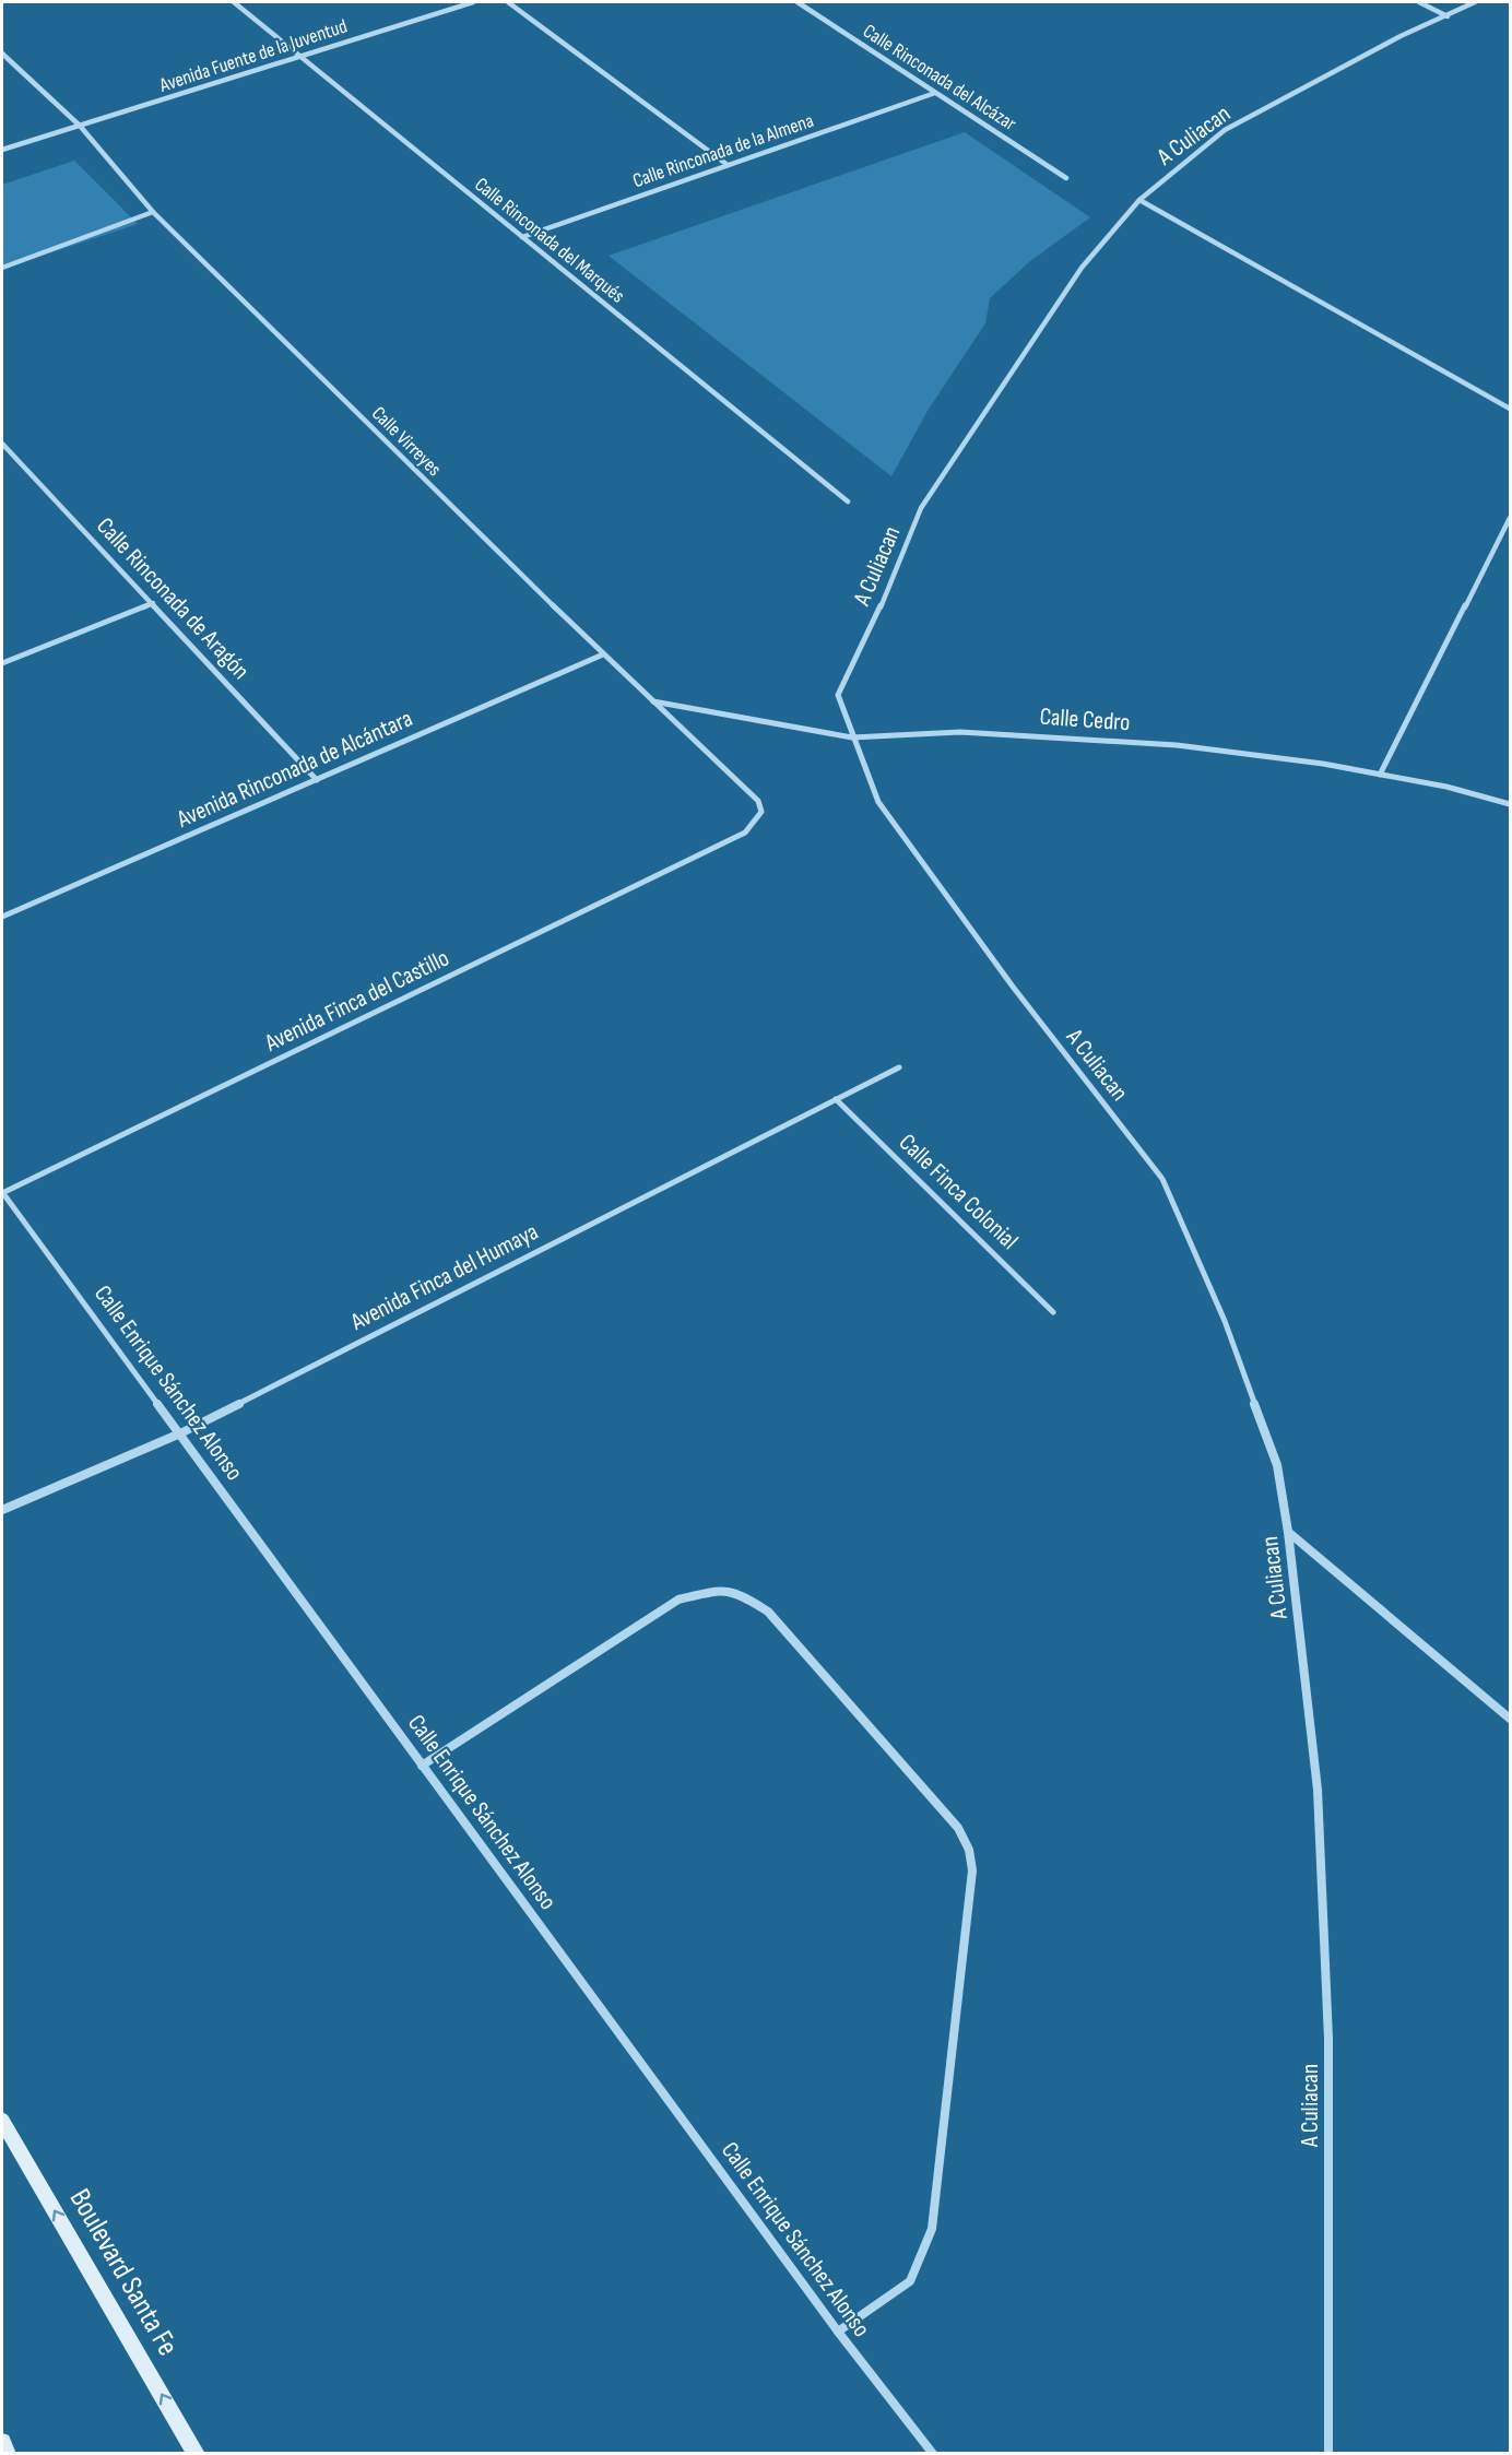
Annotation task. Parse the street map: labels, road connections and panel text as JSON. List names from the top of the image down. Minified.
{"streets":{"street":["Avenida Fuente de la Juventud","Calle Rinconada del Alcázar","A Culiacan","Calle Rinconada de la Almena","Calle Rinconada del Marqués","Calle Virreyes","Calle Rinconada de Aragón","Calle Cedro","Avenida Rinconada de Alcántara","Avenida Finca del Castillo","Calle Finca Colonial","Avenida Finca del Humaya","Calle Enrique Sánchez Alonso","Boulevard Santa Fe"]},"crossings":[["Avenida Fuente de la Juventud","Calle Rinconada del Marqués"],["Avenida Fuente de la Juventud","Calle Virreyes"],["Calle Rinconada del Alcázar","Calle Rinconada de la Almena"],["A Culiacan","Calle Cedro"],["Calle Rinconada de la Almena","Calle Rinconada del Marqués"],["Calle Virreyes","Calle Cedro"],["Calle Virreyes","Avenida Rinconada de Alcántara"],["Calle Virreyes","Avenida Finca del Castillo"],["Calle Rinconada de Aragón","Avenida Rinconada de Alcántara"],["Avenida Finca del Castillo","Calle Enrique Sánchez Alonso"],["Calle Finca Colonial","Avenida Finca del Humaya"],["Avenida Finca del Humaya","Calle Enrique Sánchez Alonso"]],"one_way":["Boulevard Santa Fe"]}
